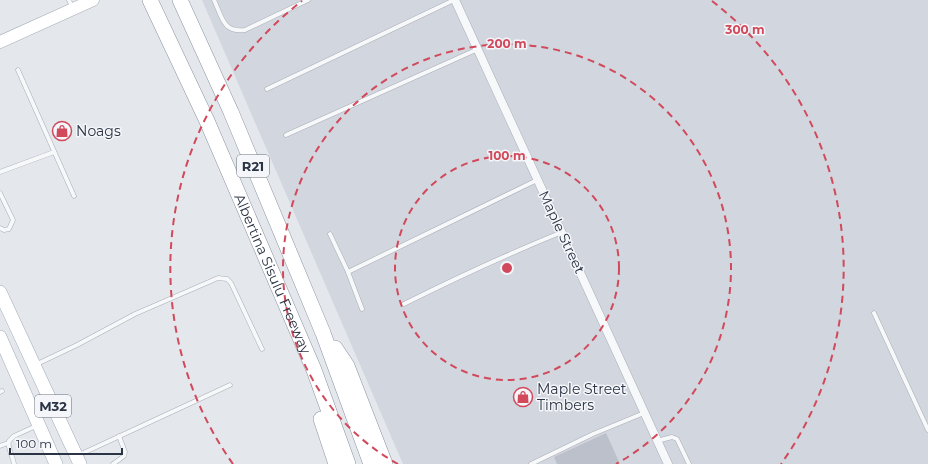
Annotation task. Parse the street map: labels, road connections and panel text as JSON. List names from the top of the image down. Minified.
{"streets":{"highway":["R21","Albertina Sisulu Freeway"],"main road":["M32"],"street":["Maple Street"]},"places":{"shop":["Noags","Maple Street Timbers"]},"scale_bar":"100 m","rings":["300 m","200 m","100 m"]}
